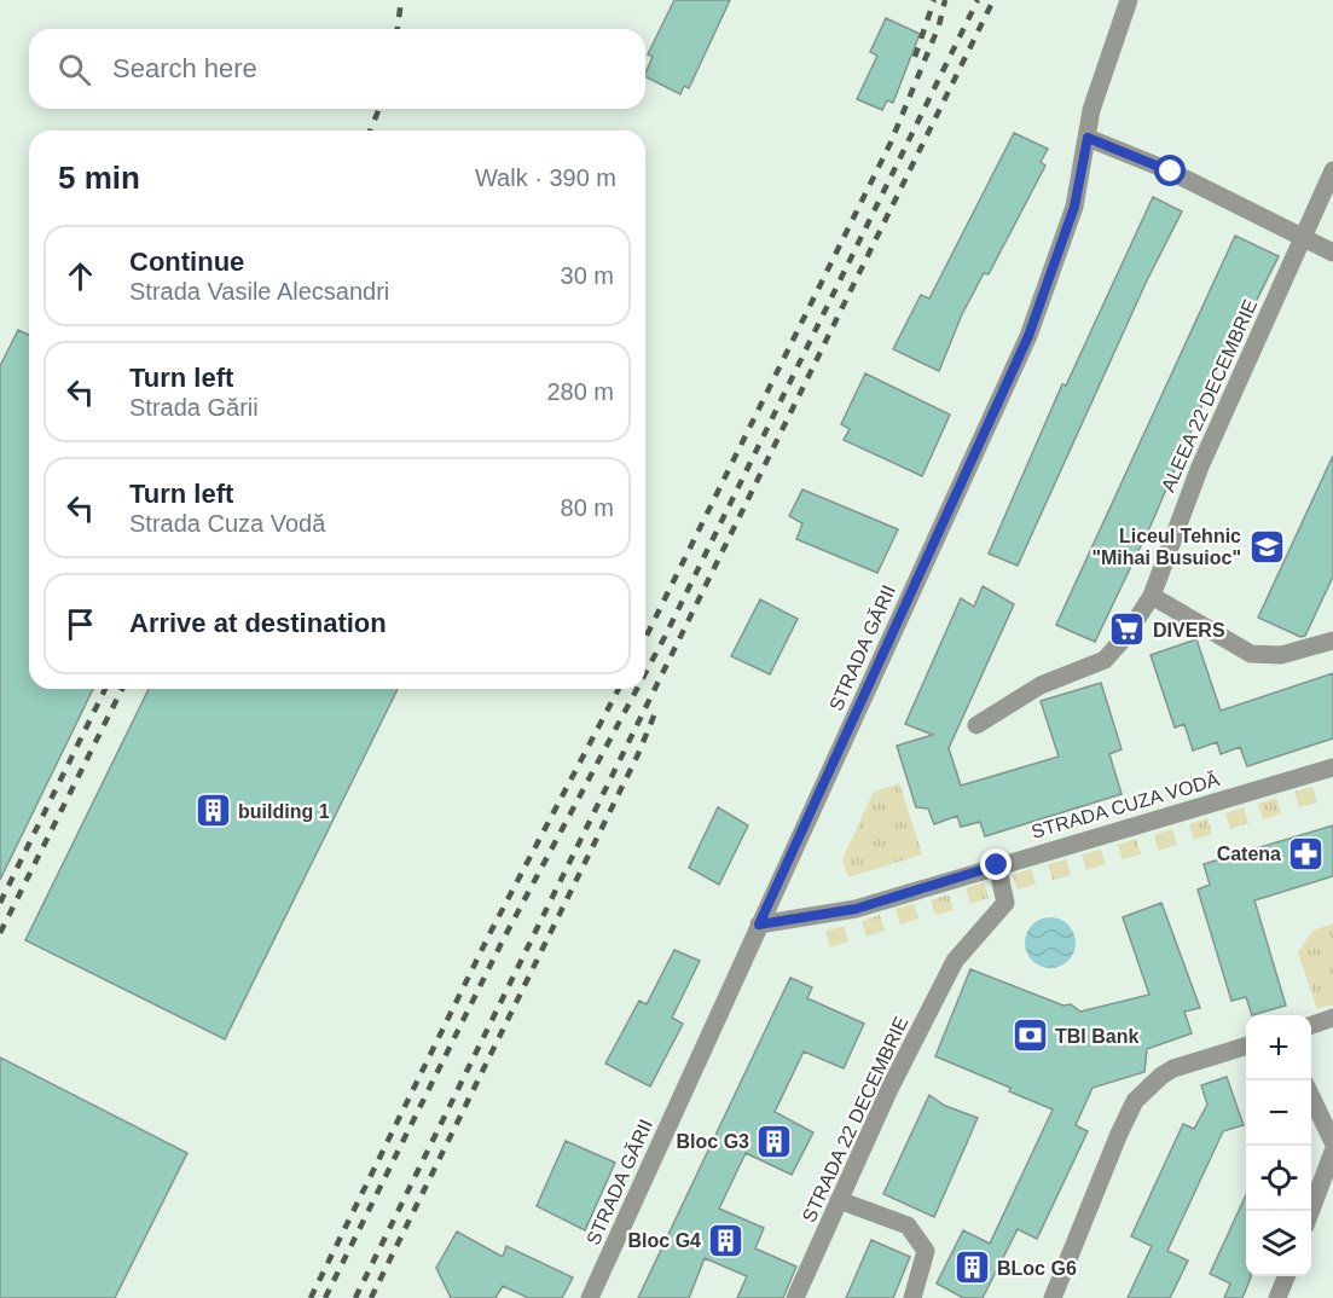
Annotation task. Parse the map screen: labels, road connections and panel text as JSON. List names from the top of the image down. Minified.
{"streets":{"street":["ALEEA 22 DECEMBRIE","STRADA GĂRII","STRADA CUZA VODĂ","STRADA 22 DECEMBRIE"]},"crossings":[["STRADA GĂRII","STRADA CUZA VODĂ"],["STRADA CUZA VODĂ","STRADA 22 DECEMBRIE"]],"places":{"school or university":["Liceul Tehnic \"Mihai Busuioc\""],"supermarket":["DIVERS"],"building":["building 1","Bloc G3","Bloc G4","BLoc G6"],"pharmacy":["Catena"],"bank":["TBI Bank"]},"page":{"search":"Search here","heading":["5 min","Walk · 390 m"],"list":[["Continue","Strada Vasile Alecsandri","30 m"],["Turn left","Strada Gării","280 m"],["Turn left","Strada Cuza Vodă","80 m"],"Arrive at destination"],"map_buttons":["+","−"]}}
